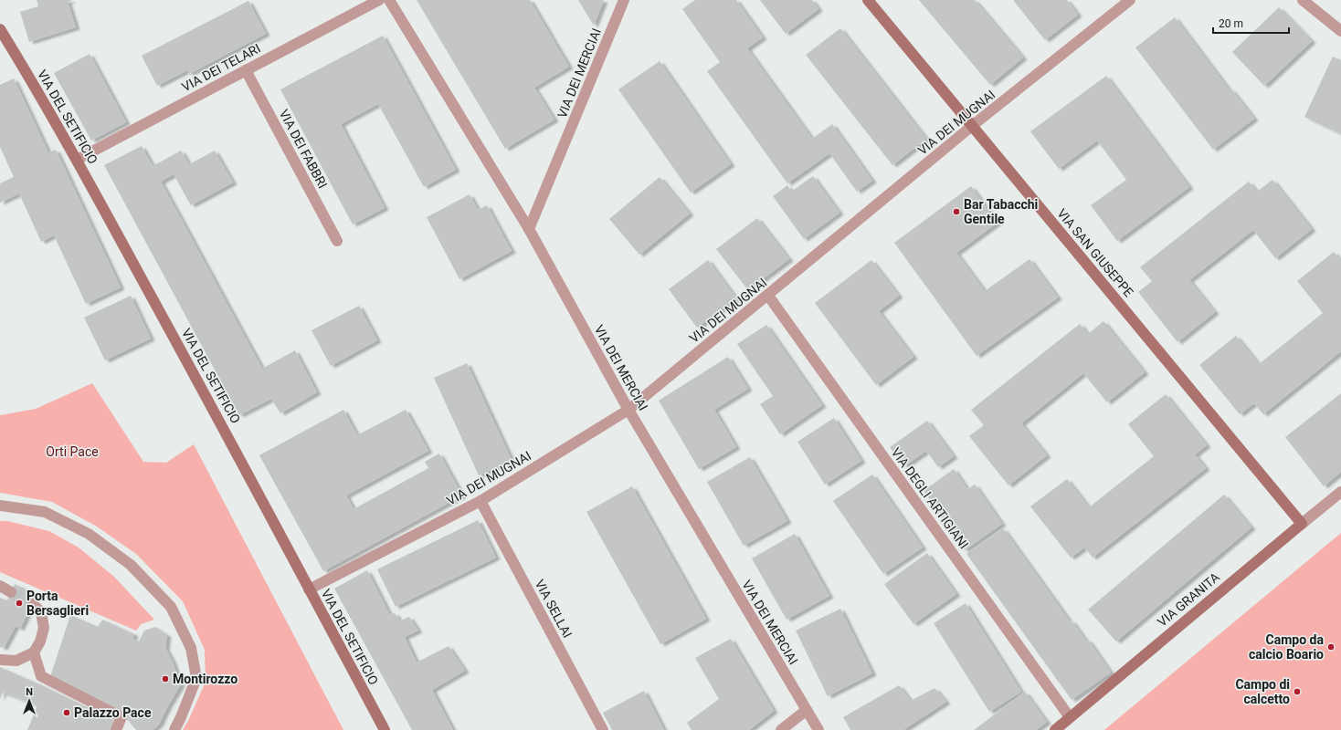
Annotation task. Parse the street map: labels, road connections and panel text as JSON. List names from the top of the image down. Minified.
{"streets":{"main road":["VIA DEL SETIFICIO","VIA SAN GIUSEPPE","VIA GRANITA"],"street":["VIA DEI TELARI","VIA DEI MERCIAI","VIA DEI MUGNAI","VIA DEI FABBRI","VIA DEGLI ARTIGIANI","VIA SELLAI"]},"crossings":[["VIA DEI TELARI","VIA DEL SETIFICIO"],["VIA DEI TELARI","VIA DEI FABBRI"],["VIA DEI MERCIAI","VIA DEI MUGNAI"],["VIA DEL SETIFICIO","VIA DEI MUGNAI"],["VIA DEI MUGNAI","VIA SAN GIUSEPPE"],["VIA DEI MUGNAI","VIA DEGLI ARTIGIANI"],["VIA DEI MUGNAI","VIA SELLAI"],["VIA SAN GIUSEPPE","VIA GRANITA"],["VIA DEGLI ARTIGIANI","VIA GRANITA"]],"parks":["Orti Pace"],"places":["Bar Tabacchi Gentile","Porta Bersaglieri","Campo da calcio Boario","Montirozzo","Campo di calcetto","Palazzo Pace"],"scale_bar":"20 m","north":"top"}
